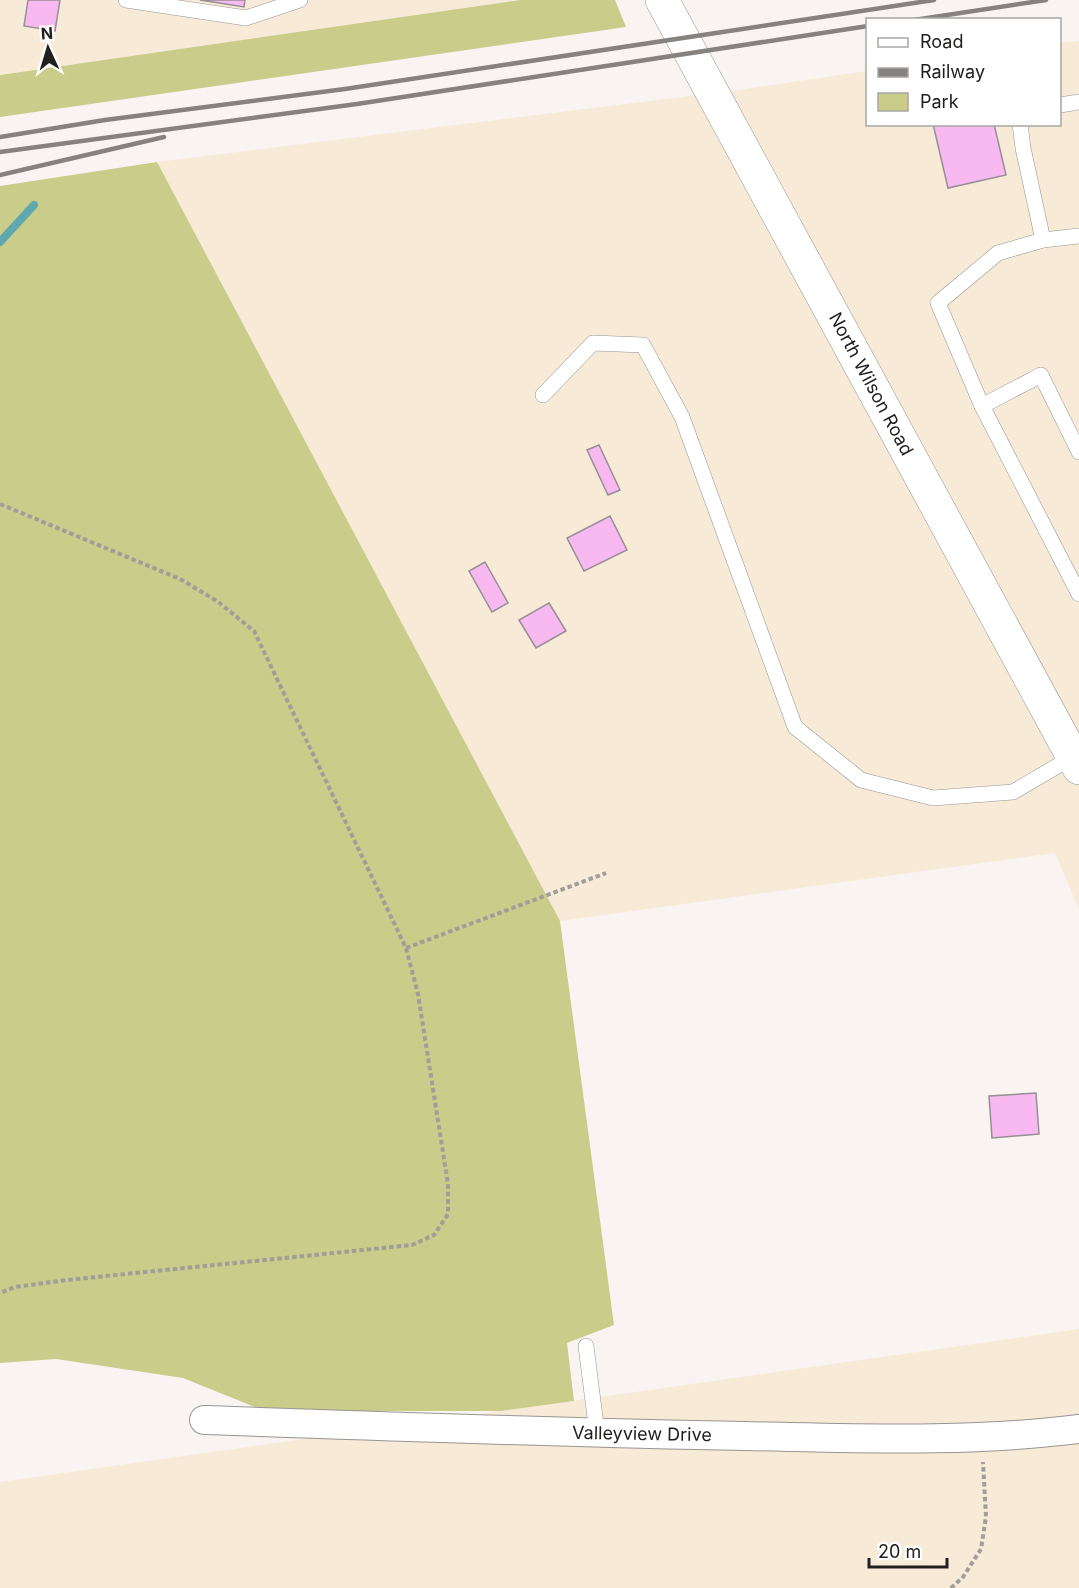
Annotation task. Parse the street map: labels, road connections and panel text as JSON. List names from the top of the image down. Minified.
{"streets":{"main road":["North Wilson Road"],"street":["Valleyview Drive"]},"legend":["Road","Railway","Park"],"scale_bar":"20 m","north":"top"}
